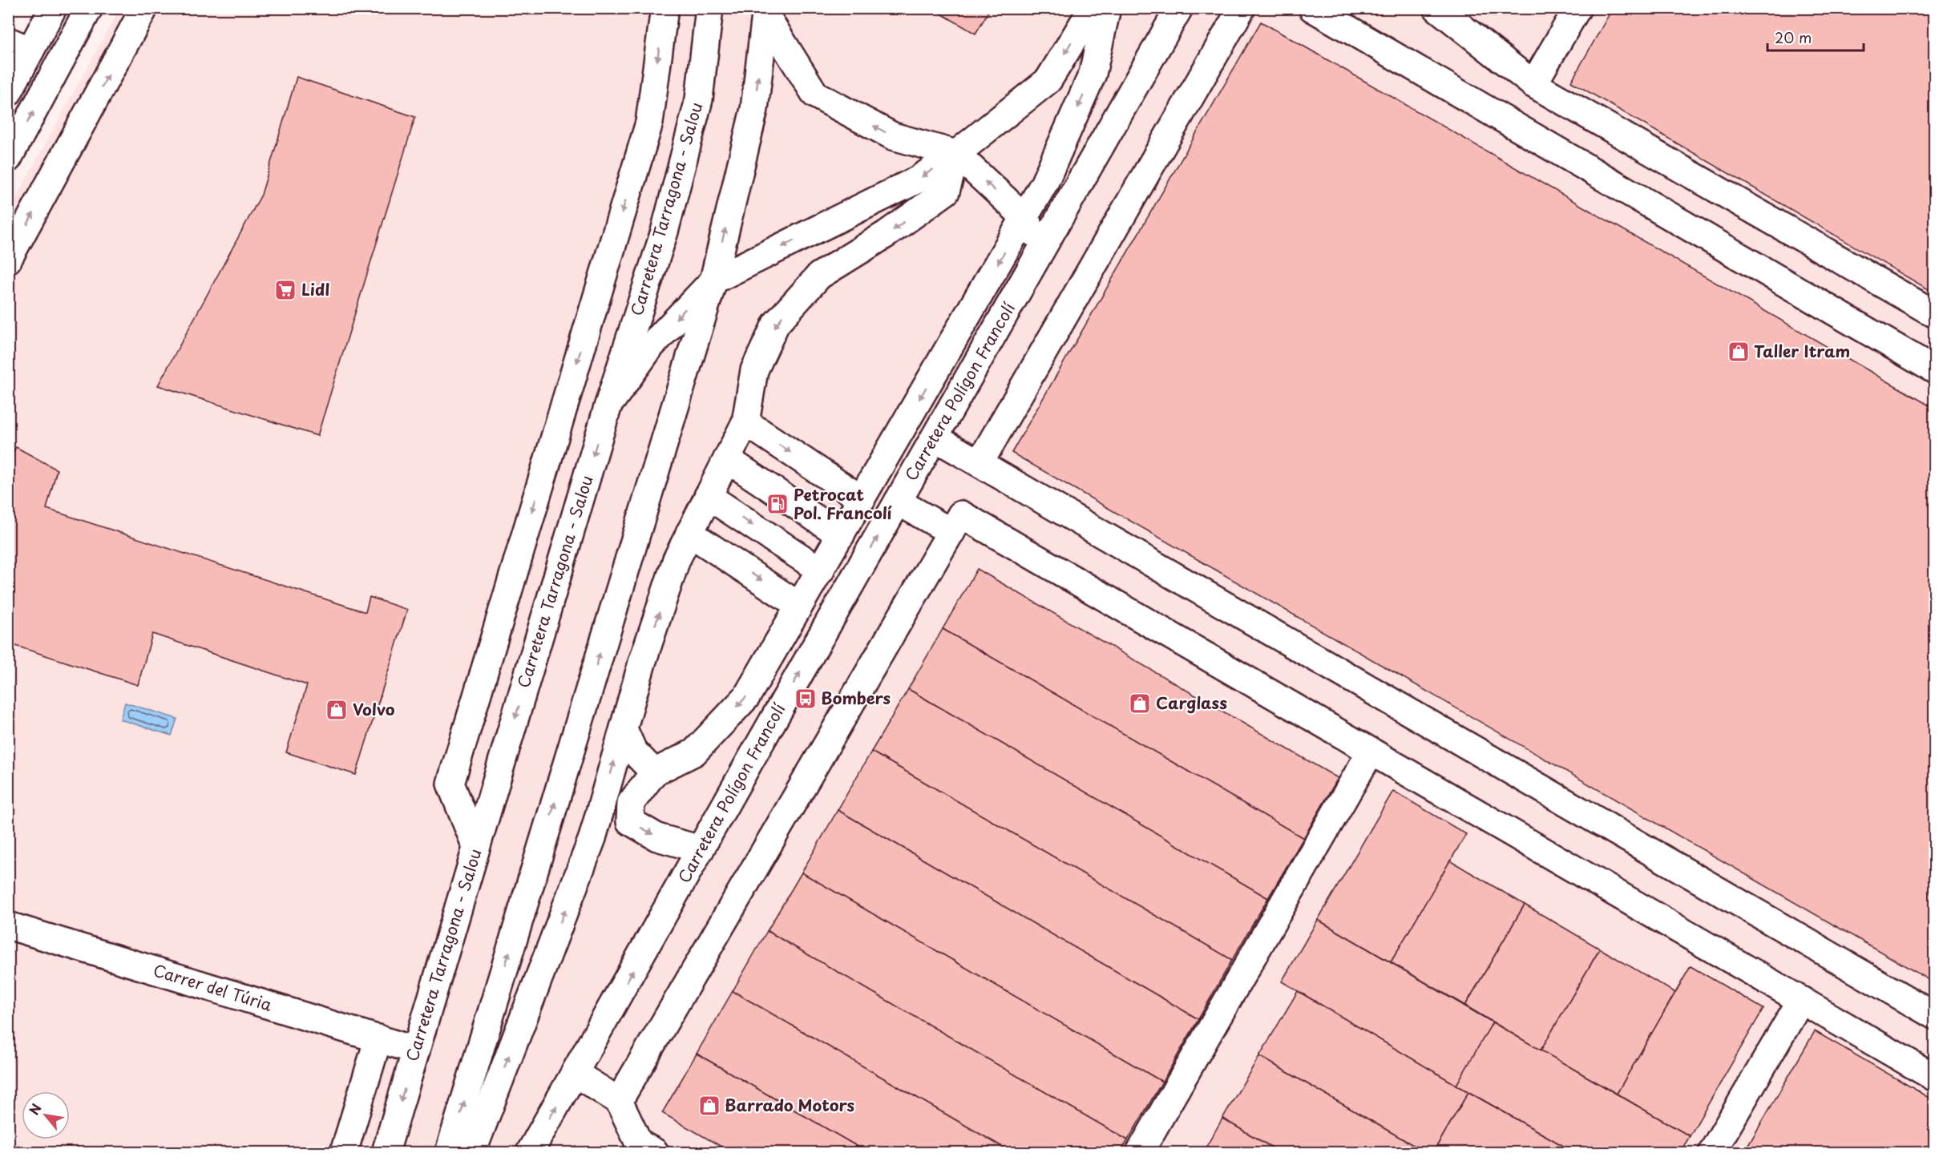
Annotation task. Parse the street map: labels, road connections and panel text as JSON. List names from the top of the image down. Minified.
{"streets":{"main road":["Carretera Tarragona - Salou","Carretera Polígon Francolí","Carrer del Túria"]},"crossings":[["Carretera Tarragona - Salou","Carrer del Túria"]],"places":{"supermarket":["Lidl"],"shop":["Taller Itram","Carglass","Volvo","Barrado Motors"],"fuel station":["Petrocat Pol. Francolí"],"bus stop":["Bombers"]},"scale_bar":"20 m","north":"top left"}
